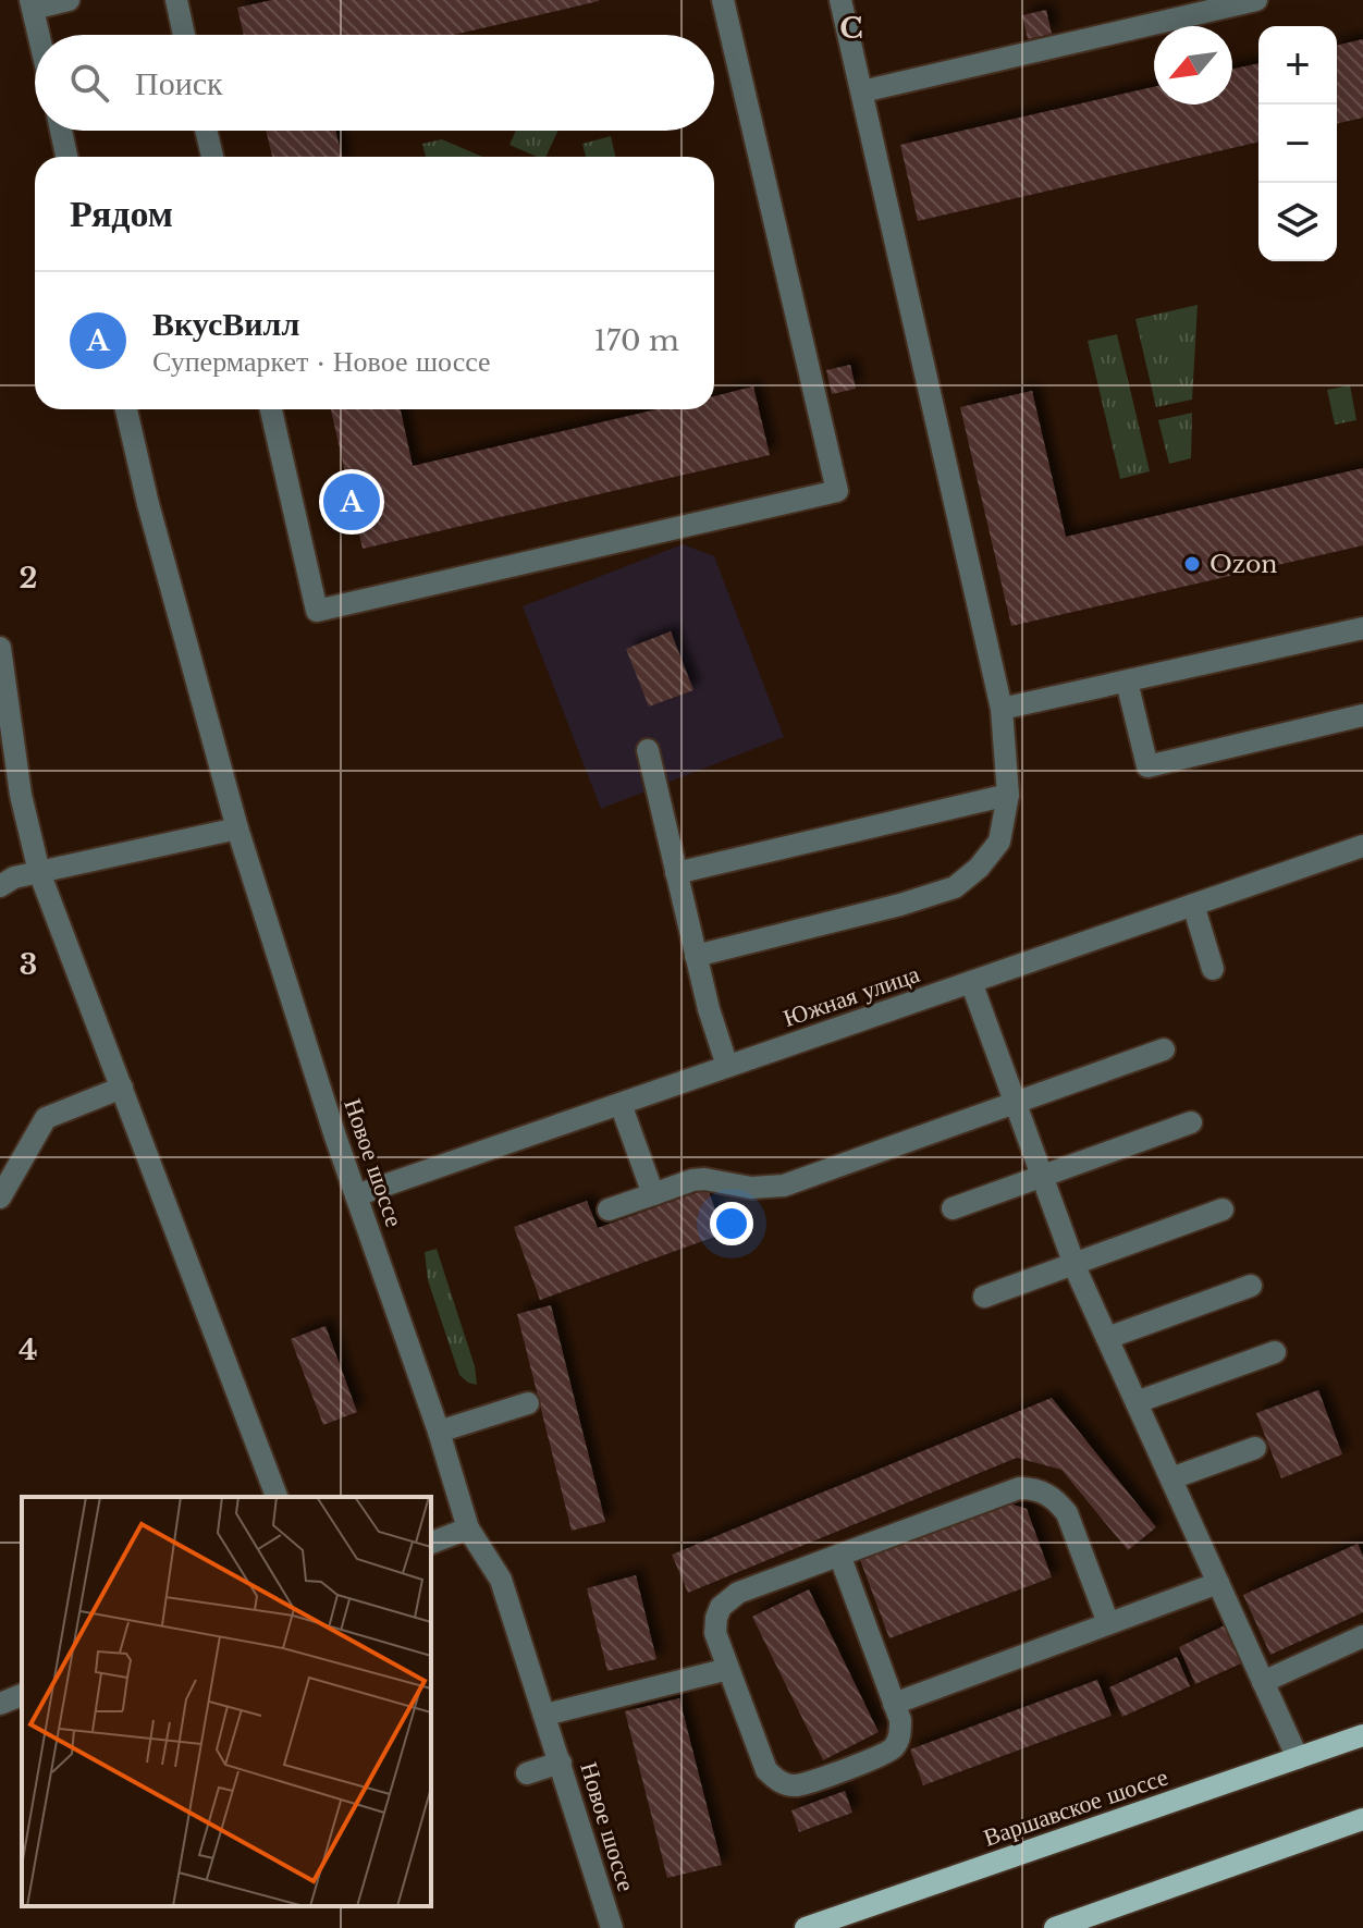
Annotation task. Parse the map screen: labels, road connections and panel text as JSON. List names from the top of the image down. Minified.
{"streets":{"main road":["Варшавское шоссе"],"street":["Южная улица","Новое шоссе"]},"crossings":[["Южная улица","Новое шоссе"]],"places":["Ozon"],"north":"bottom left","page":{"map_buttons":["+","−"],"search":"Поиск","heading":"Рядом","list":[{"mark":"A","name":"ВкусВилл","note":"Супермаркет · Новое шоссе","value":"170 m"}],"pins":"A"},"grid":{"columns":["C"],"rows":["2","3","4"]}}
